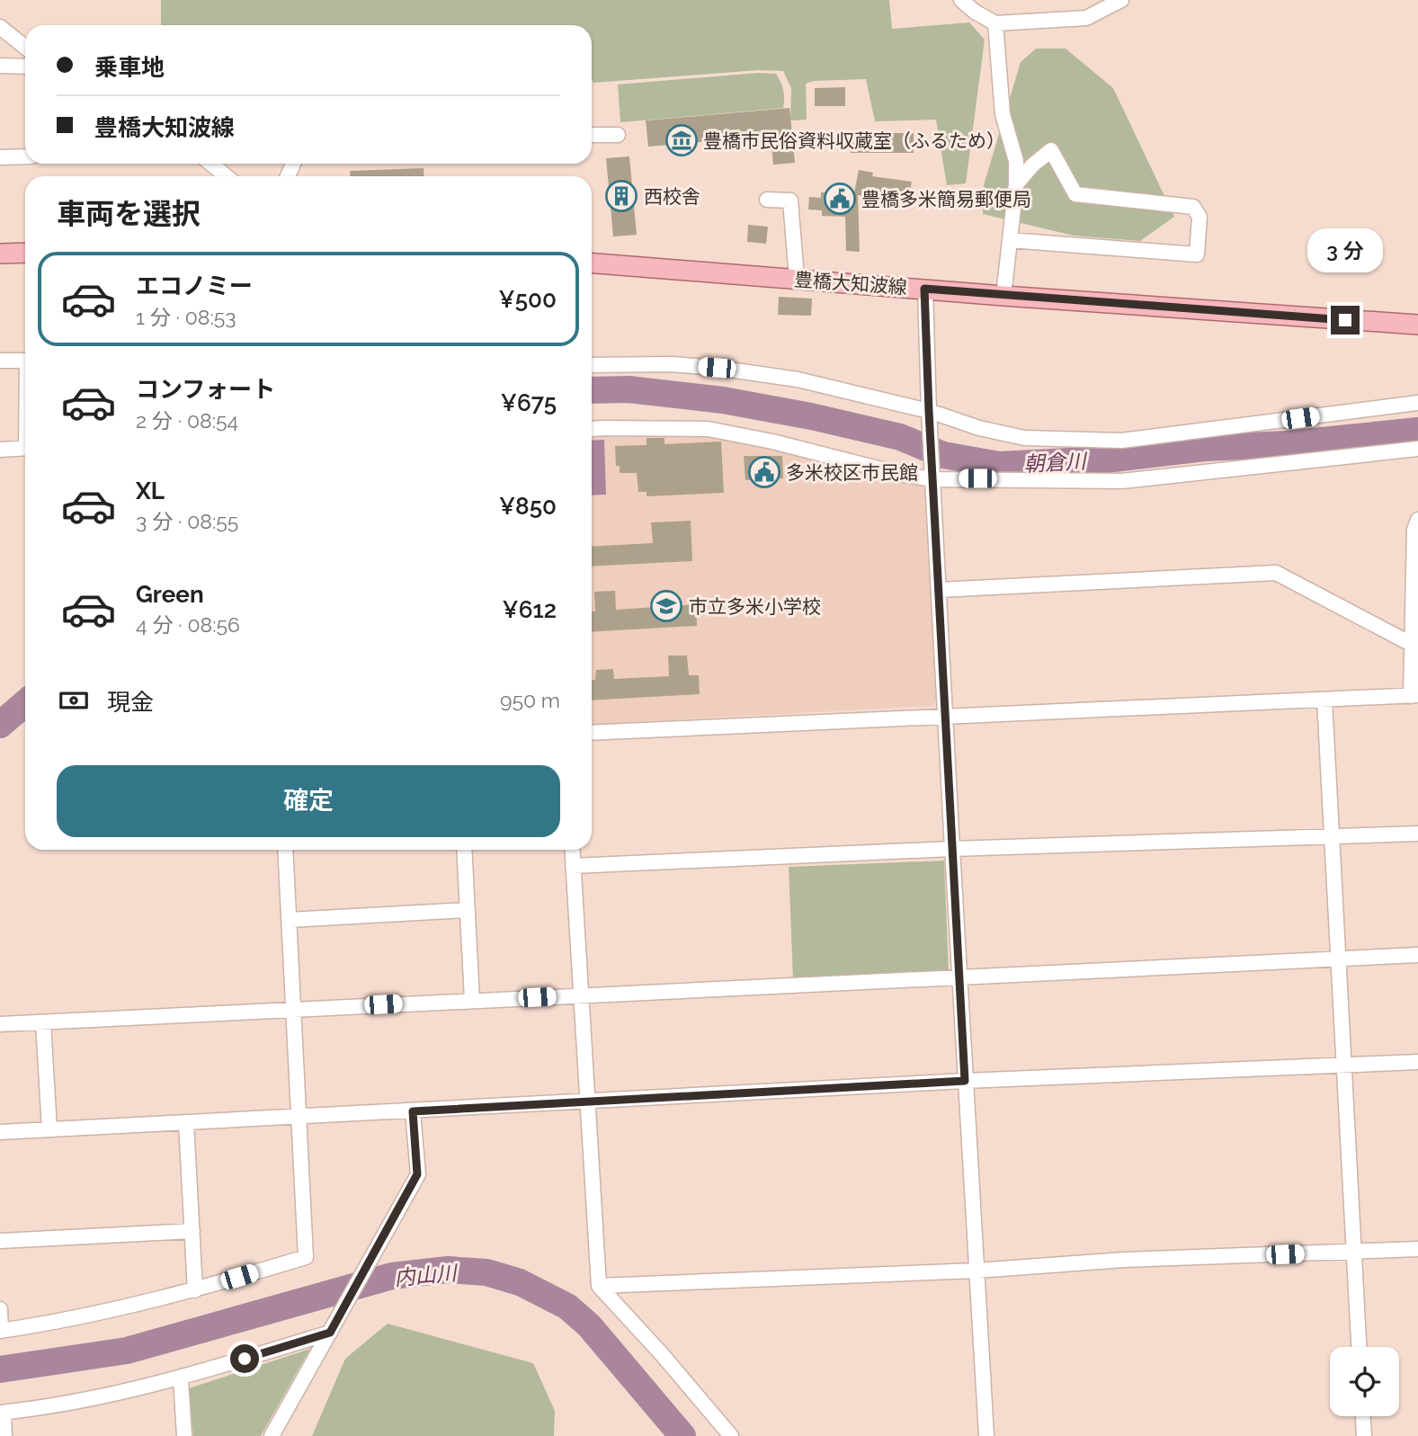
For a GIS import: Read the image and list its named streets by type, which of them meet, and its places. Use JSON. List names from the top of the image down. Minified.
{"streets":{"main road":["豊橋大知波線"]},"water":["朝倉川","内山川"],"places":{"museum":["豊橋市民俗資料収蔵室（ふるため）"],"building":["西校舎"],"public building":["豊橋多米簡易郵便局","多米校区市民館"],"school or university":["市立多米小学校"]},"page":{"banner":["乗車地","豊橋大知波線"],"heading":"車両を選択","bubble":"3 分","list":[{"name":"エコノミー","note":"1 分 · 08:53","value":"¥500"},{"name":"コンフォート","note":"2 分 · 08:54","value":"¥675"},{"name":"XL","note":"3 分 · 08:55","value":"¥850"},{"name":"Green","note":"4 分 · 08:56","value":"¥612"}],"pay":["現金","950 m"],"buttons":"確定"}}
